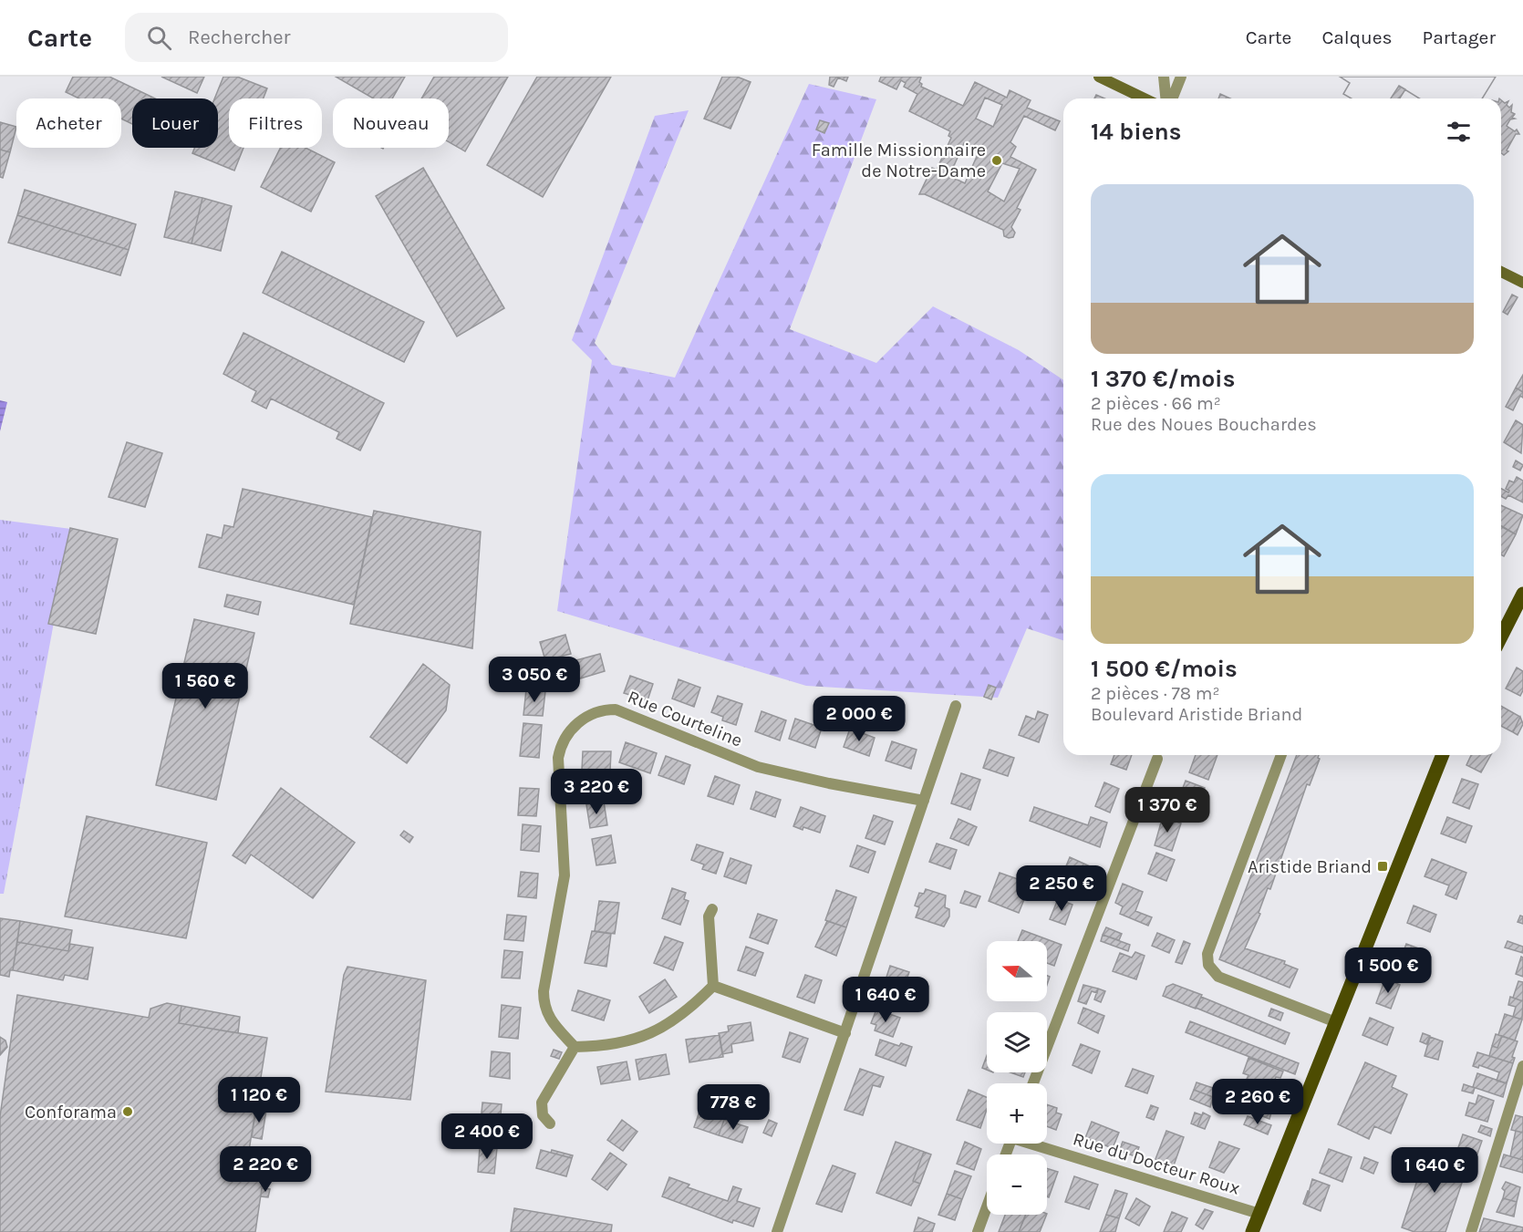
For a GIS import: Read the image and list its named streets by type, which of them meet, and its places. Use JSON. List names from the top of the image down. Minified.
{"streets":{"street":["Rue Courteline","Rue du Docteur Roux"]},"places":{"other":["Famille Missionnaire de Notre-Dame","Conforama"],"transit":["Aristide Briand"]},"north":"left","page":{"header":"Carte","search":"Rechercher","nav":["Carte","Calques","Partager"],"chip":["Acheter","Louer","Filtres","Nouveau"],"heading":"14 biens","list":[{"name":"1 370 €/mois","note":"2 pièces · 66 m² · Rue des Noues Bouchardes"},{"name":"1 500 €/mois","note":"2 pièces · 78 m² · Boulevard Aristide Briand"}],"price":["3 050 €","1 560 €","2 000 €","3 220 €","1 370 €","2 250 €","1 500 €","1 640 €","1 120 €","2 260 €","778 €","2 400 €","2 220 €","1 640 €"],"map_buttons":["+","−"]}}
